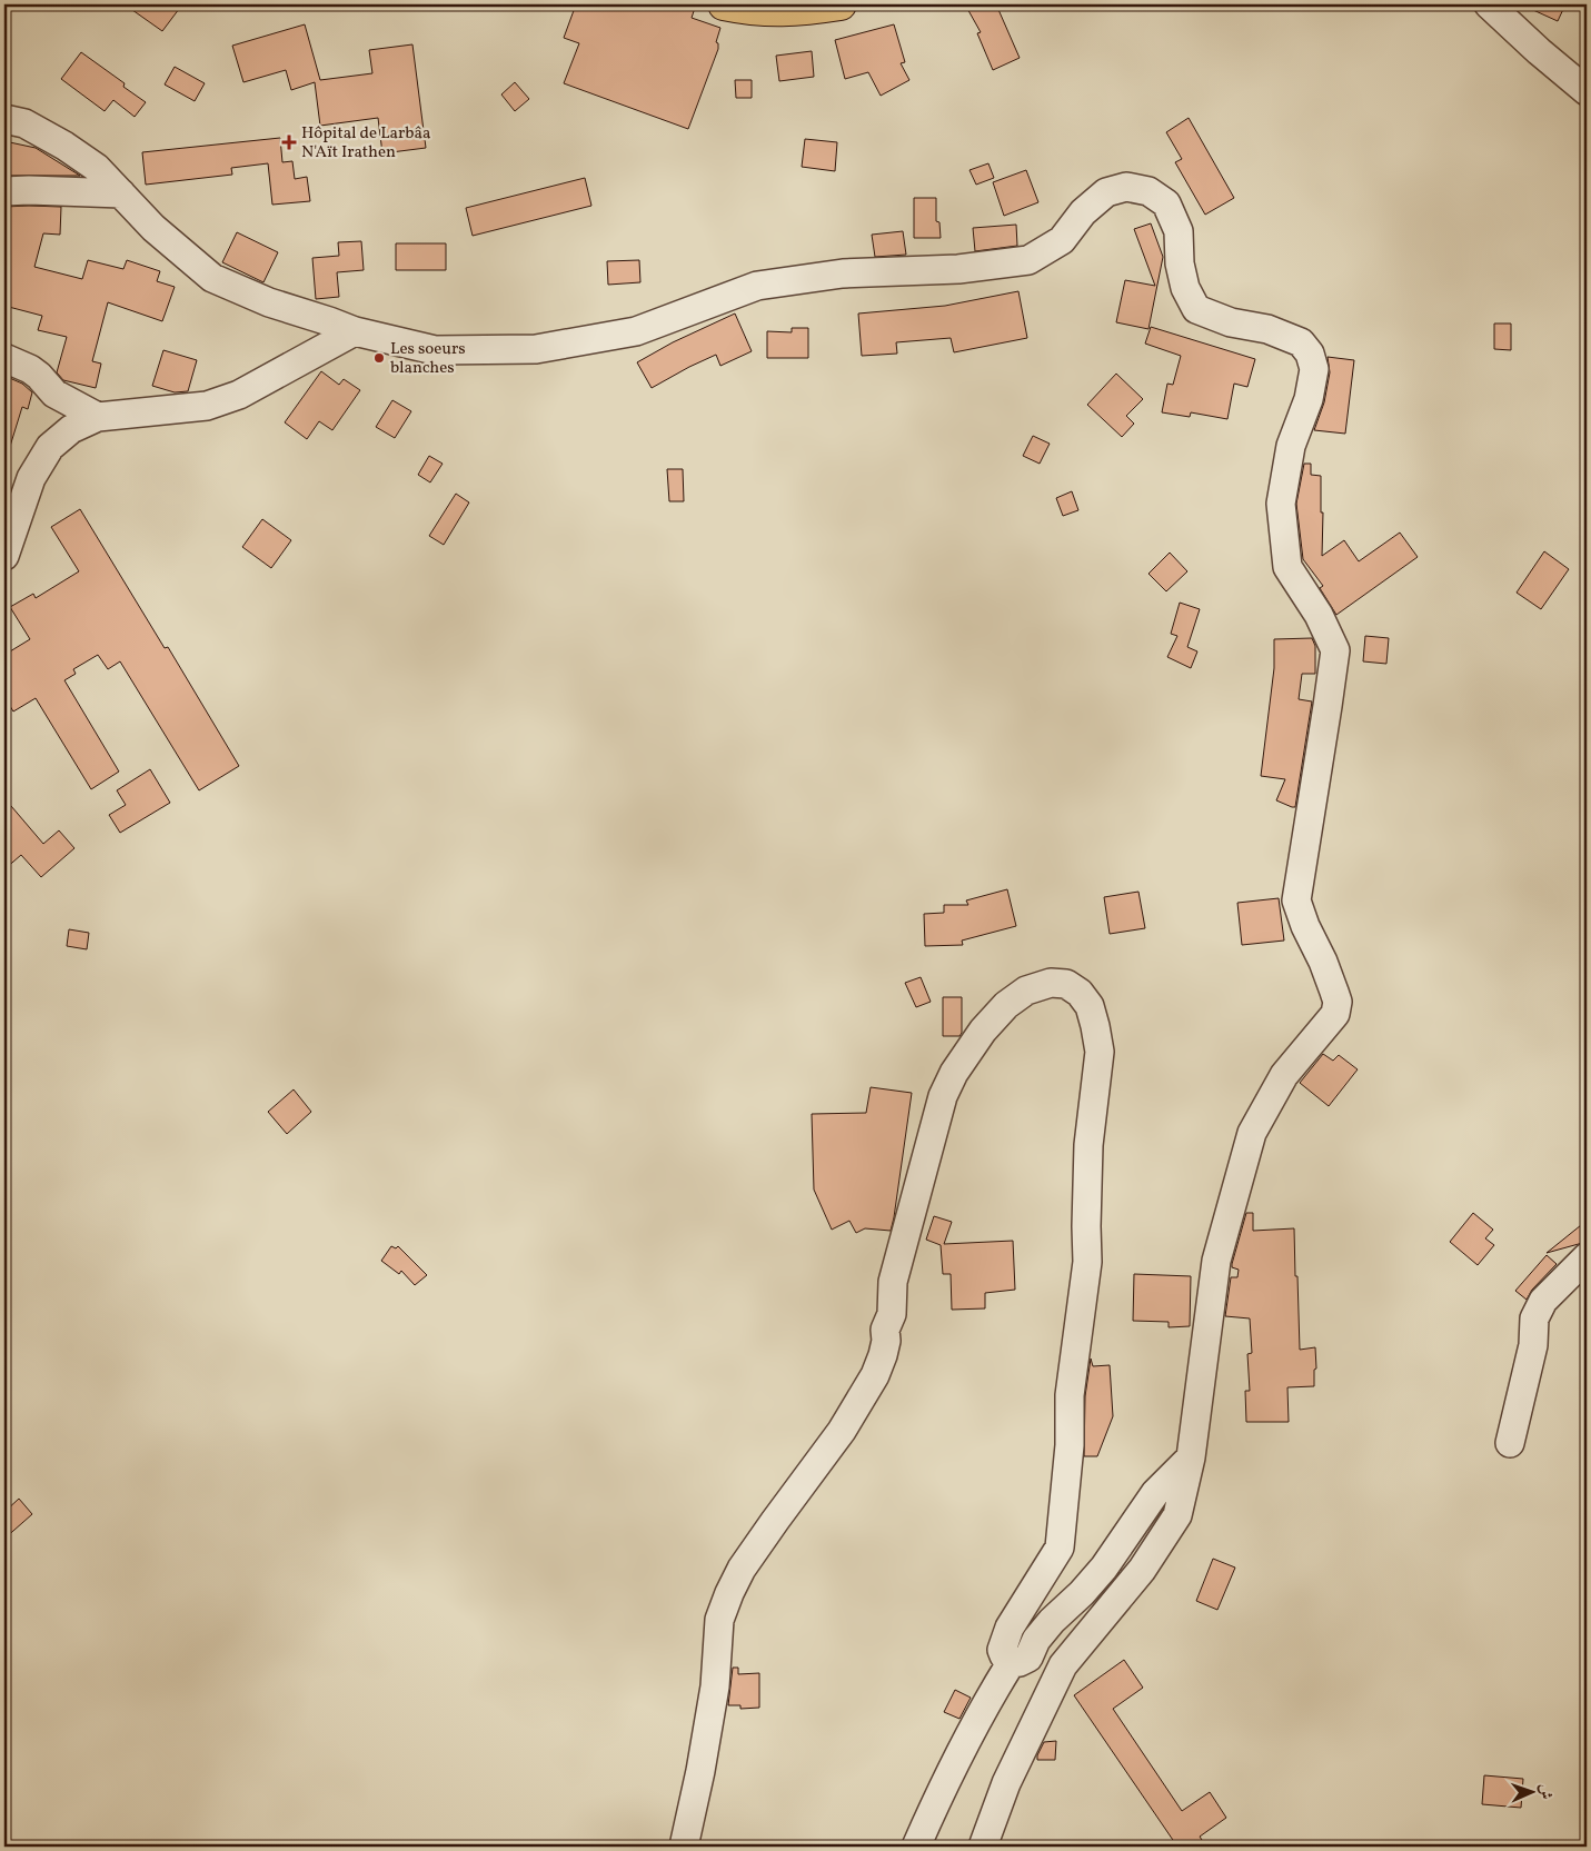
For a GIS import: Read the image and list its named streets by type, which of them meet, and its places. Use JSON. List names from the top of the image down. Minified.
{"places":{"health":["Hôpital de Larbâa N'Aït Irathen"],"other":["Les soeurs blanches"]},"north":"right"}
